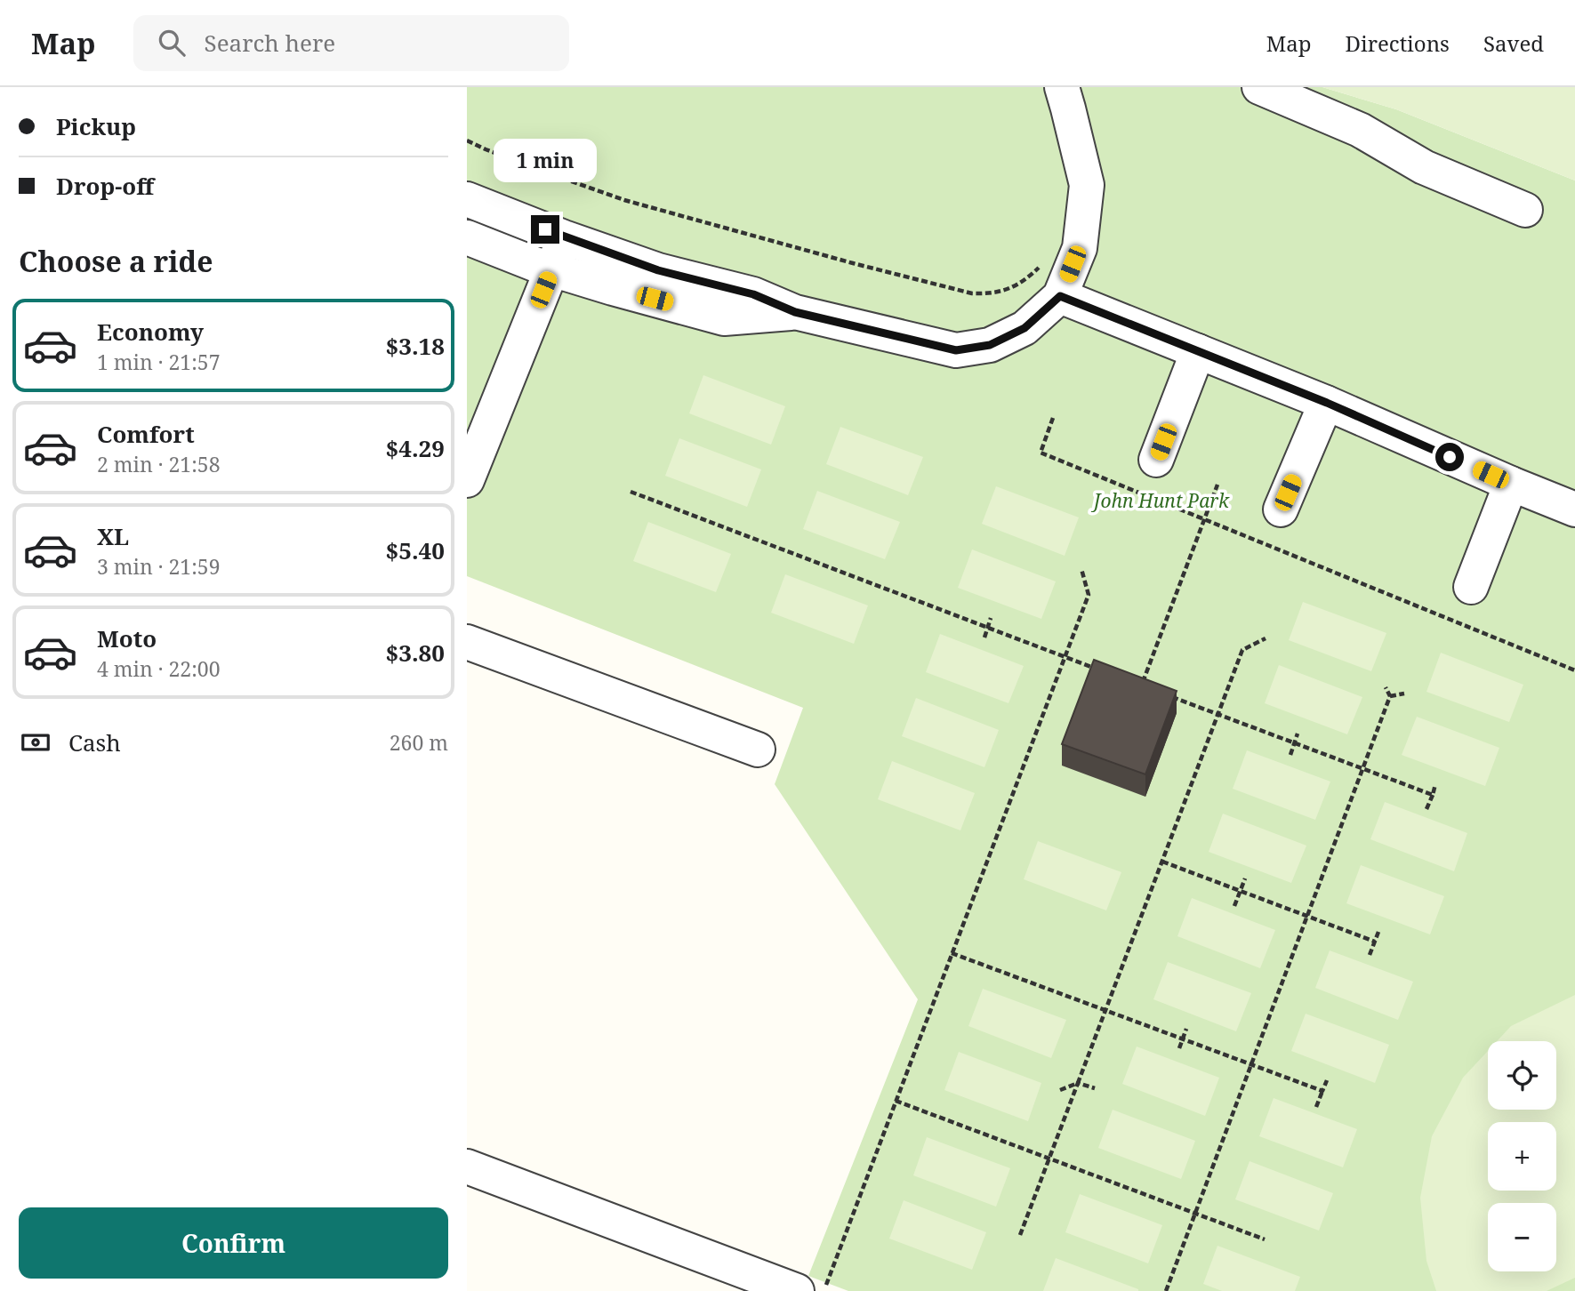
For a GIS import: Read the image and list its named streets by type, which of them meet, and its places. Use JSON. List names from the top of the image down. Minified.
{"parks":["John Hunt Park"],"page":{"header":"Map","search":"Search here","nav":["Map","Directions","Saved"],"banner":["Pickup","Drop-off"],"bubble":"1 min","heading":"Choose a ride","list":[{"name":"Economy","note":"1 min · 21:57","value":"$3.18"},{"name":"Comfort","note":"2 min · 21:58","value":"$4.29"},{"name":"XL","note":"3 min · 21:59","value":"$5.40"},{"name":"Moto","note":"4 min · 22:00","value":"$3.80"}],"pay":["Cash","260 m"],"map_buttons":["+","−"],"buttons":"Confirm"}}
